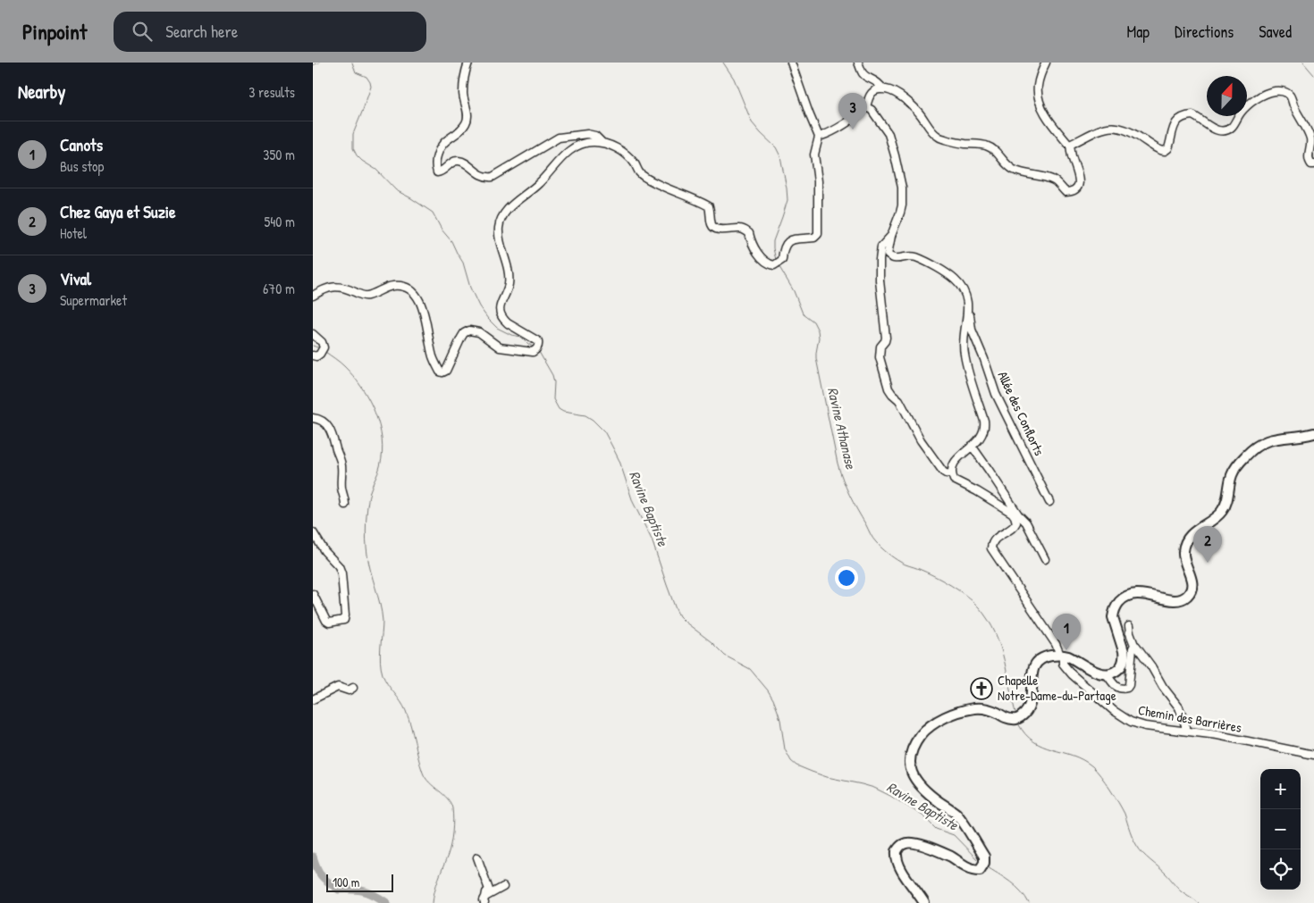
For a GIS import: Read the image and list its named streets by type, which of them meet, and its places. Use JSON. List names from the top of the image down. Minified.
{"streets":{"street":["Allée des Conflorts","Chemin des Barrières"]},"water":["Ravine Athanase","Ravine Baptiste"],"places":{"church":["Chapelle Notre-Dame-du-Partage"]},"scale_bar":"100 m","north":"top","page":{"header":"Pinpoint","search":"Search here","nav":["Map","Directions","Saved"],"heading":["Nearby","3 results"],"pins":["3","2","1"],"list":[{"mark":"1","name":"Canots","note":"Bus stop","value":"350 m"},{"mark":"2","name":"Chez Gaya et Suzie","note":"Hotel","value":"540 m"},{"mark":"3","name":"Vival","note":"Supermarket","value":"670 m"}],"map_buttons":["+","−"],"scale":"100 m"}}
